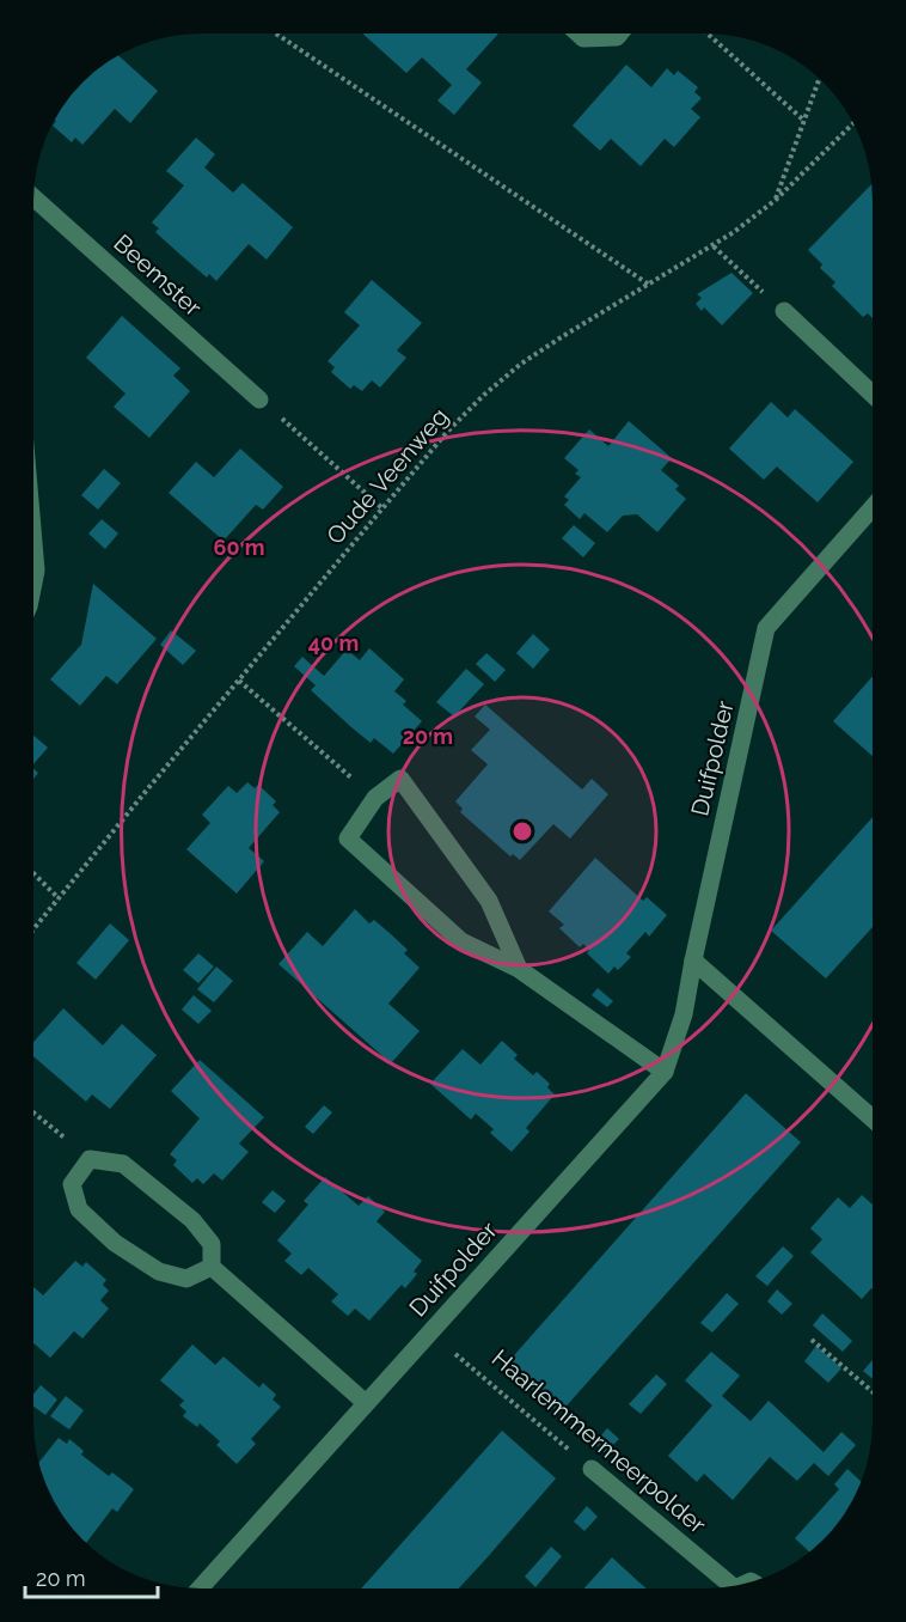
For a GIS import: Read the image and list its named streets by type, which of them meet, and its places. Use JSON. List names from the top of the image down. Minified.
{"streets":{"street":["Beemster","Duifpolder","Haarlemmermeerpolder"],"path":["Oude Veenweg"]},"crossings":[["Duifpolder","Haarlemmermeerpolder"]],"scale_bar":"20 m","rings":["60 m","40 m","20 m"]}
